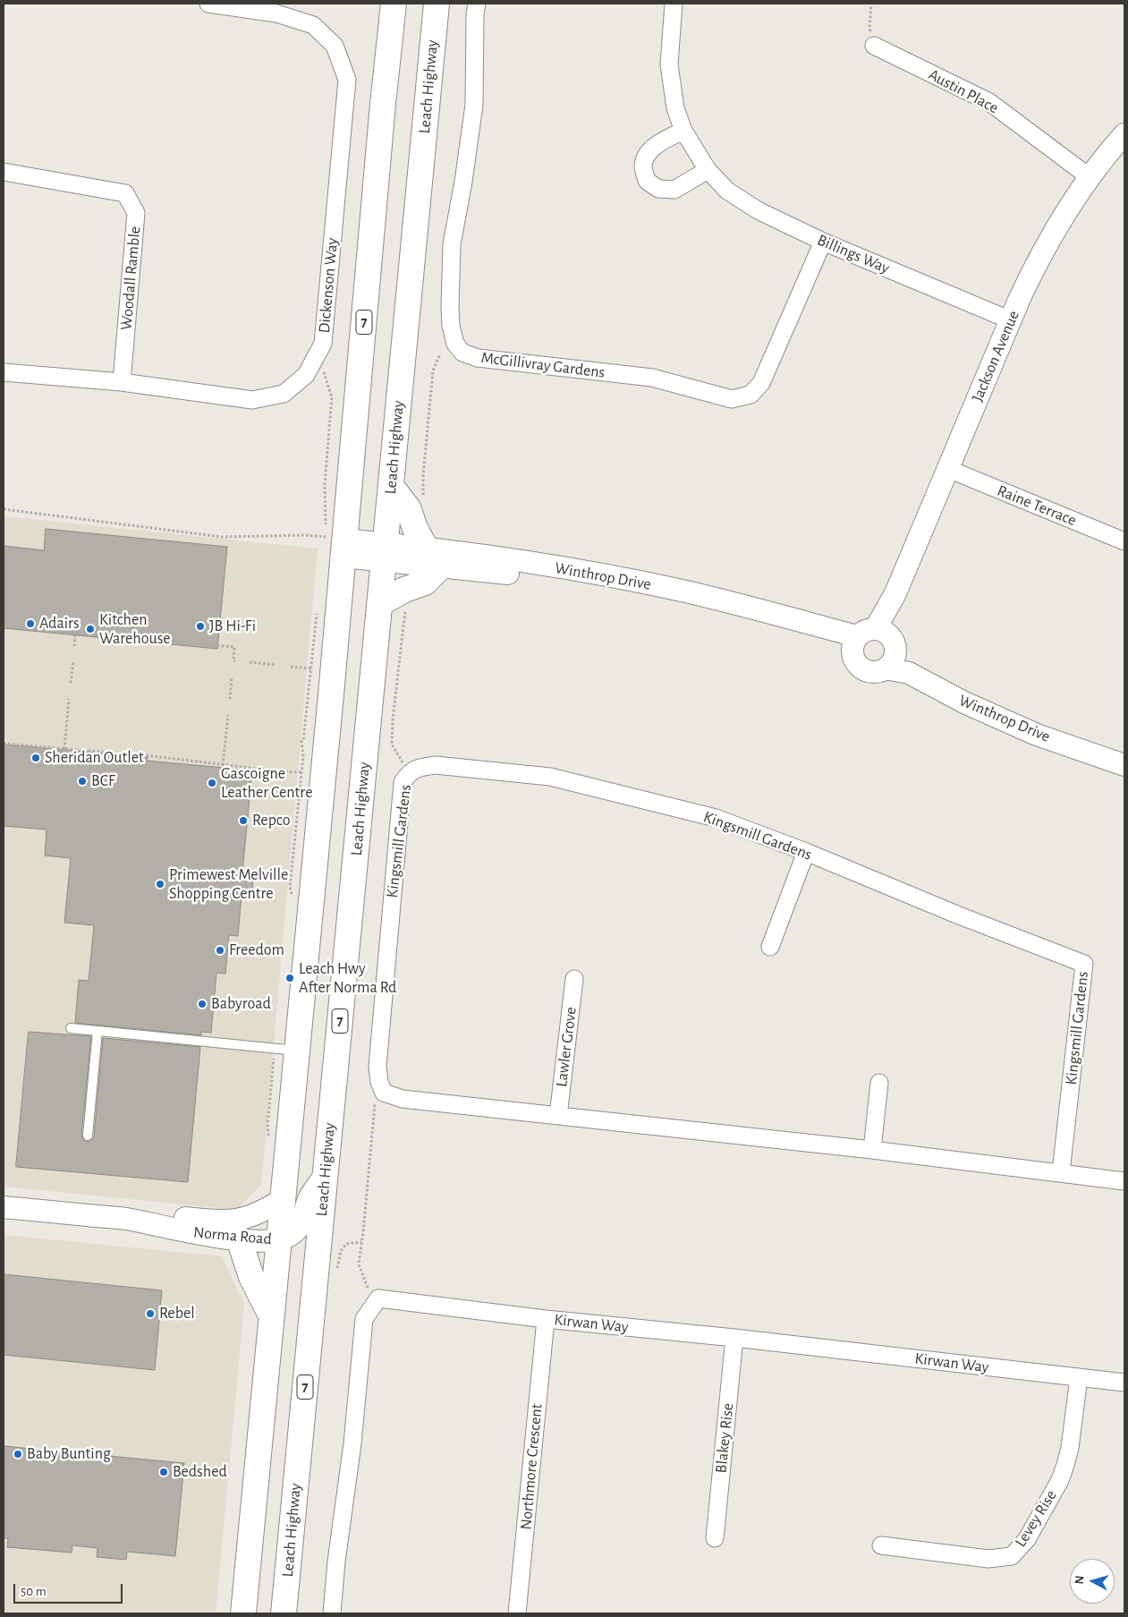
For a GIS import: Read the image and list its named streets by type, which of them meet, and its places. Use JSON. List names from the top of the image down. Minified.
{"streets":{"highway":["Leach Highway","7"],"street":["Austin Place","Billings Way","Woodall Ramble","Dickenson Way","Jackson Avenue","McGillivray Gardens","Raine Terrace","Winthrop Drive","Kingsmill Gardens","Lawler Grove","Norma Road","Kirwan Way","Blakey Rise","Northmore Crescent","Levey Rise"]},"crossings":[["Leach Highway","Winthrop Drive"],["Leach Highway","Norma Road"],["Austin Place","Jackson Avenue"],["Billings Way","Jackson Avenue"],["Billings Way","McGillivray Gardens"],["Woodall Ramble","Dickenson Way"],["7","Winthrop Drive"],["7","Norma Road"],["Jackson Avenue","Raine Terrace"],["Jackson Avenue","Winthrop Drive"],["Kirwan Way","Blakey Rise"],["Kirwan Way","Northmore Crescent"],["Kirwan Way","Levey Rise"]],"places":["Adairs","JB Hi-Fi","Kitchen Warehouse","Sheridan Outlet","BCF","Gascoigne Leather Centre","Repco","Primewest Melville Shopping Centre","Freedom","Leach Hwy After Norma Rd","Babyroad","Rebel","Baby Bunting","Bedshed"],"scale_bar":"50 m","north":"left"}
